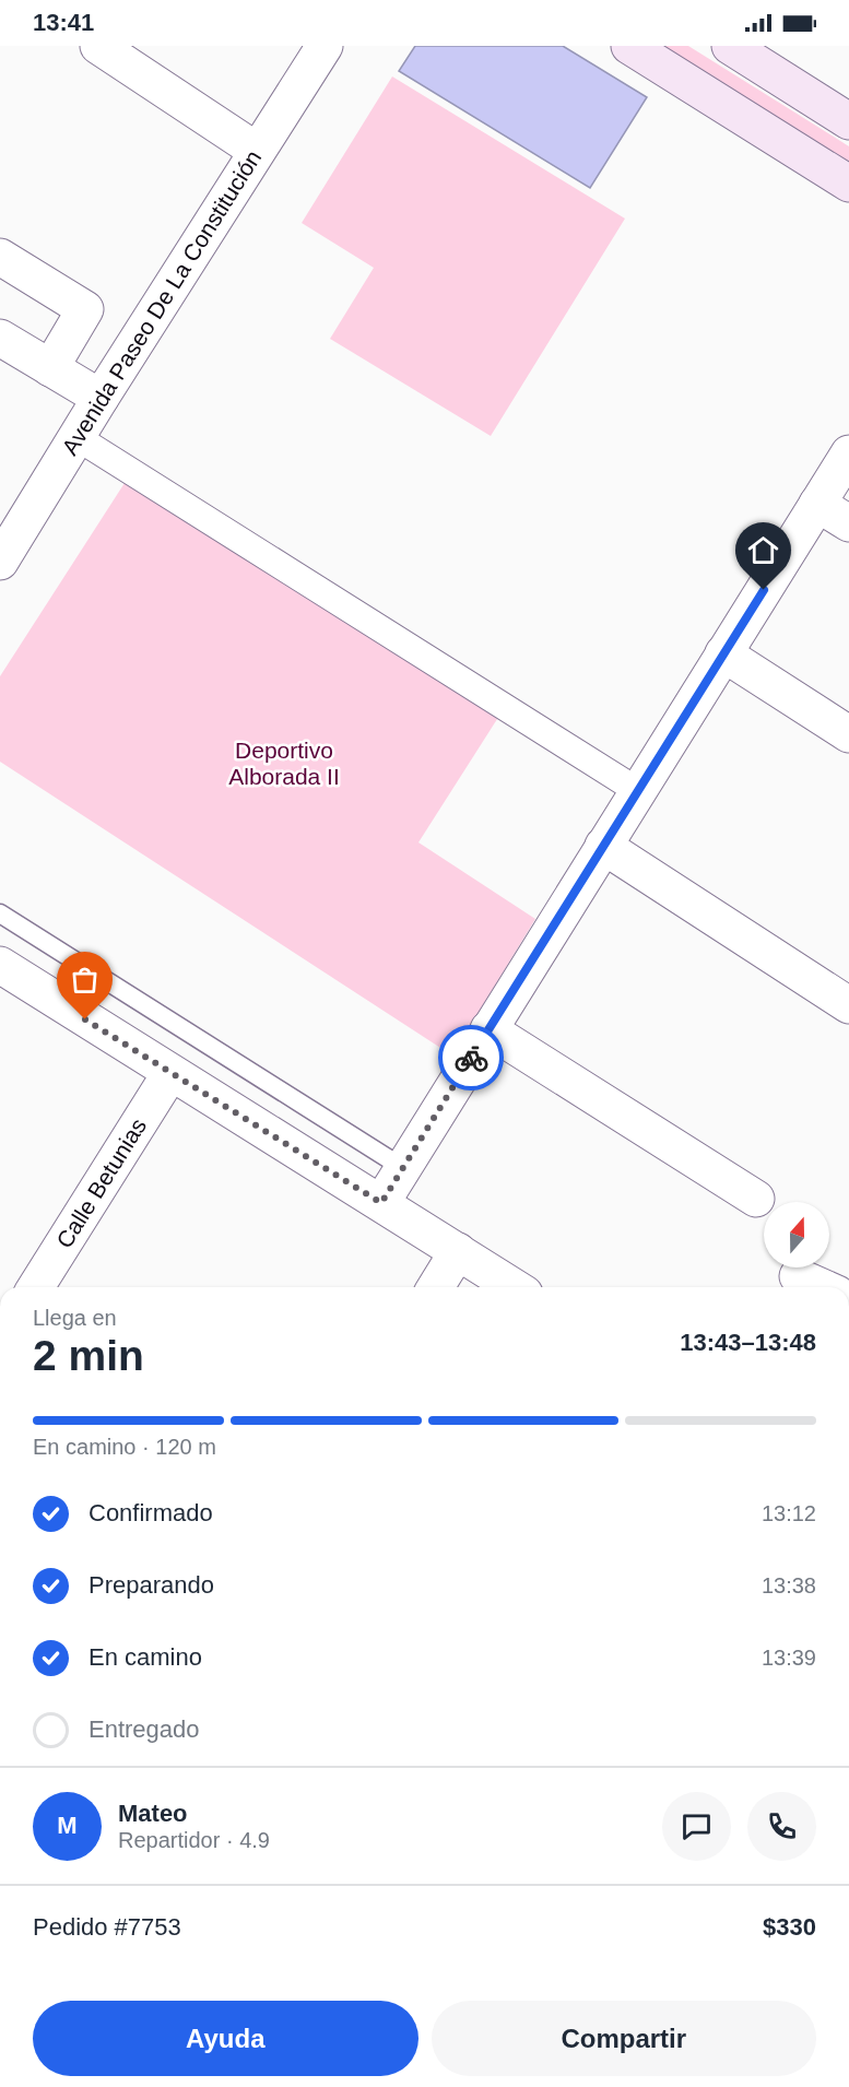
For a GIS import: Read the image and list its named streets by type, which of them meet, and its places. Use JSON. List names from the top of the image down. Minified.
{"streets":{"street":["Avenida Paseo De La Constitución","Calle Betunias"]},"parks":["Deportivo Alborada II"],"north":"top","page":{"status":"13:41","heading":["2 min","Llega en","13:43–13:48"],"panel":["Mateo","Repartidor · 4.9","Pedido #7753","$330"],"bar":"En camino · 120 m","list":[["Confirmado","13:12"],["Preparando","13:38"],["En camino","13:39"],"Entregado"],"round":"M","buttons":["Ayuda","Compartir"]}}
